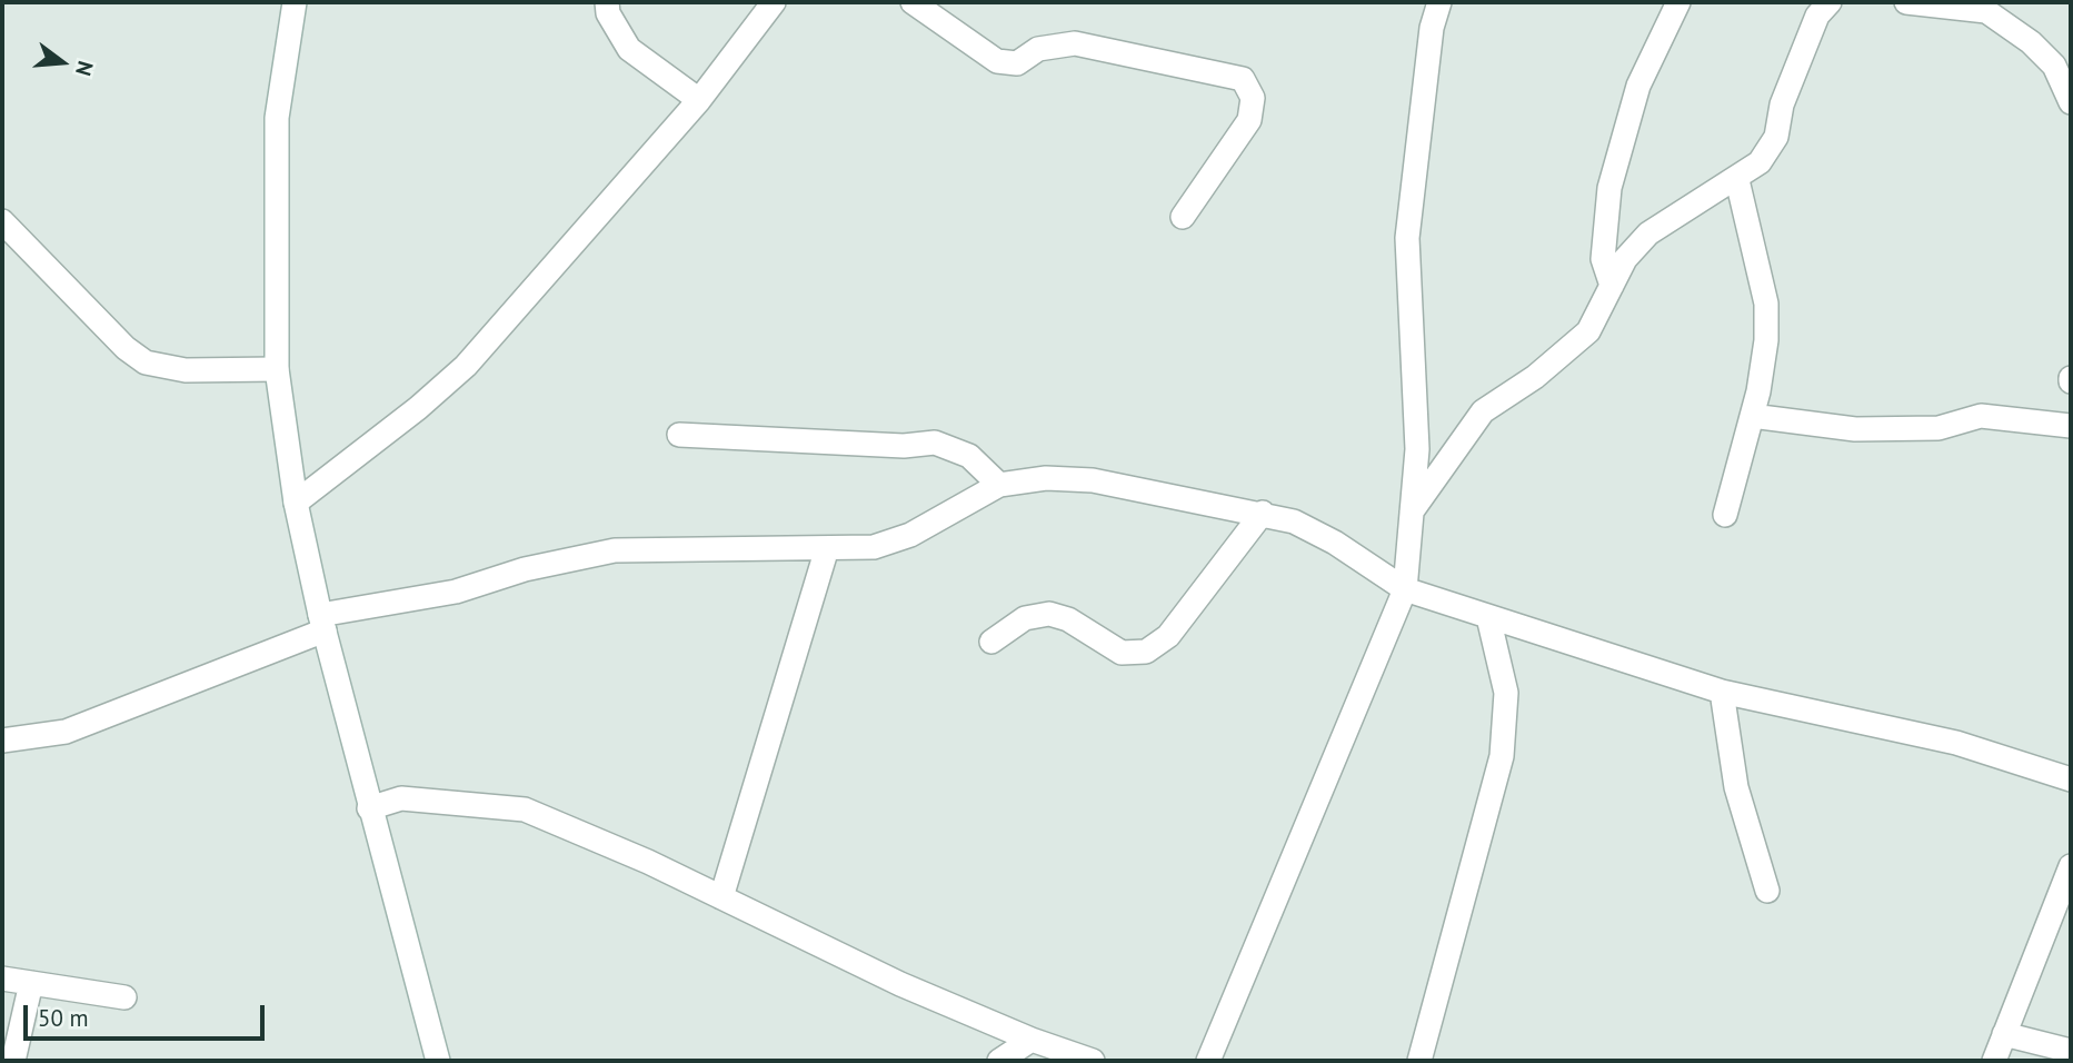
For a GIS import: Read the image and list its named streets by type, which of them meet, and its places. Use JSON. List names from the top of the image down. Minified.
{"scale_bar":"50 m","north":"right"}
